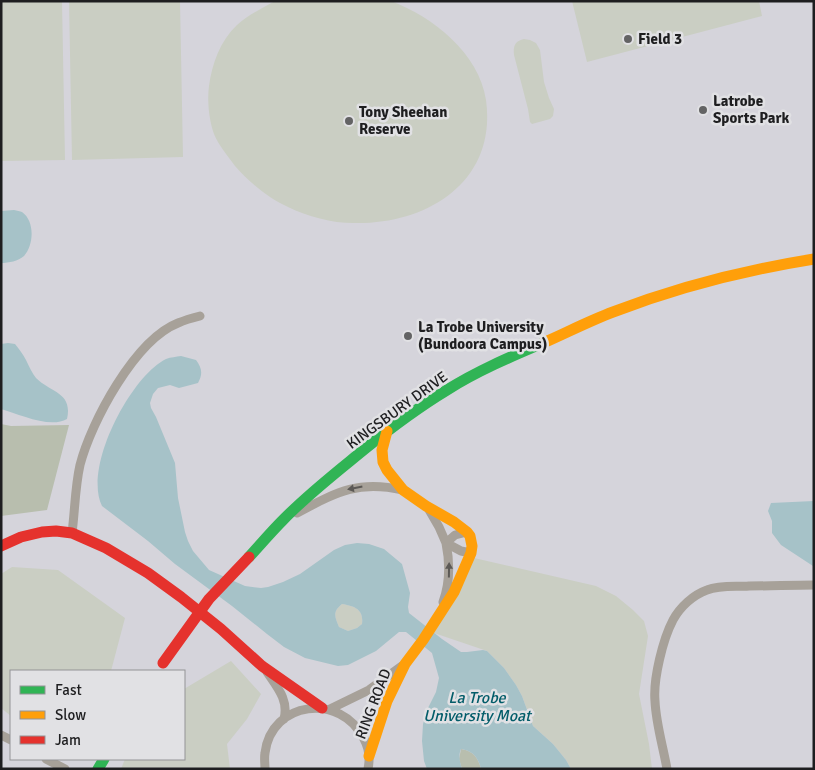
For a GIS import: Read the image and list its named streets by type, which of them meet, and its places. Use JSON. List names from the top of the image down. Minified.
{"streets":{"main road":["KINGSBURY DRIVE","RING ROAD"]},"crossings":[["KINGSBURY DRIVE","RING ROAD"]],"water":["La Trobe University Moat"],"places":["Field 3","Latrobe Sports Park","Tony Sheehan Reserve","La Trobe University (Bundoora Campus)"],"legend":["Fast","Slow","Jam"]}
